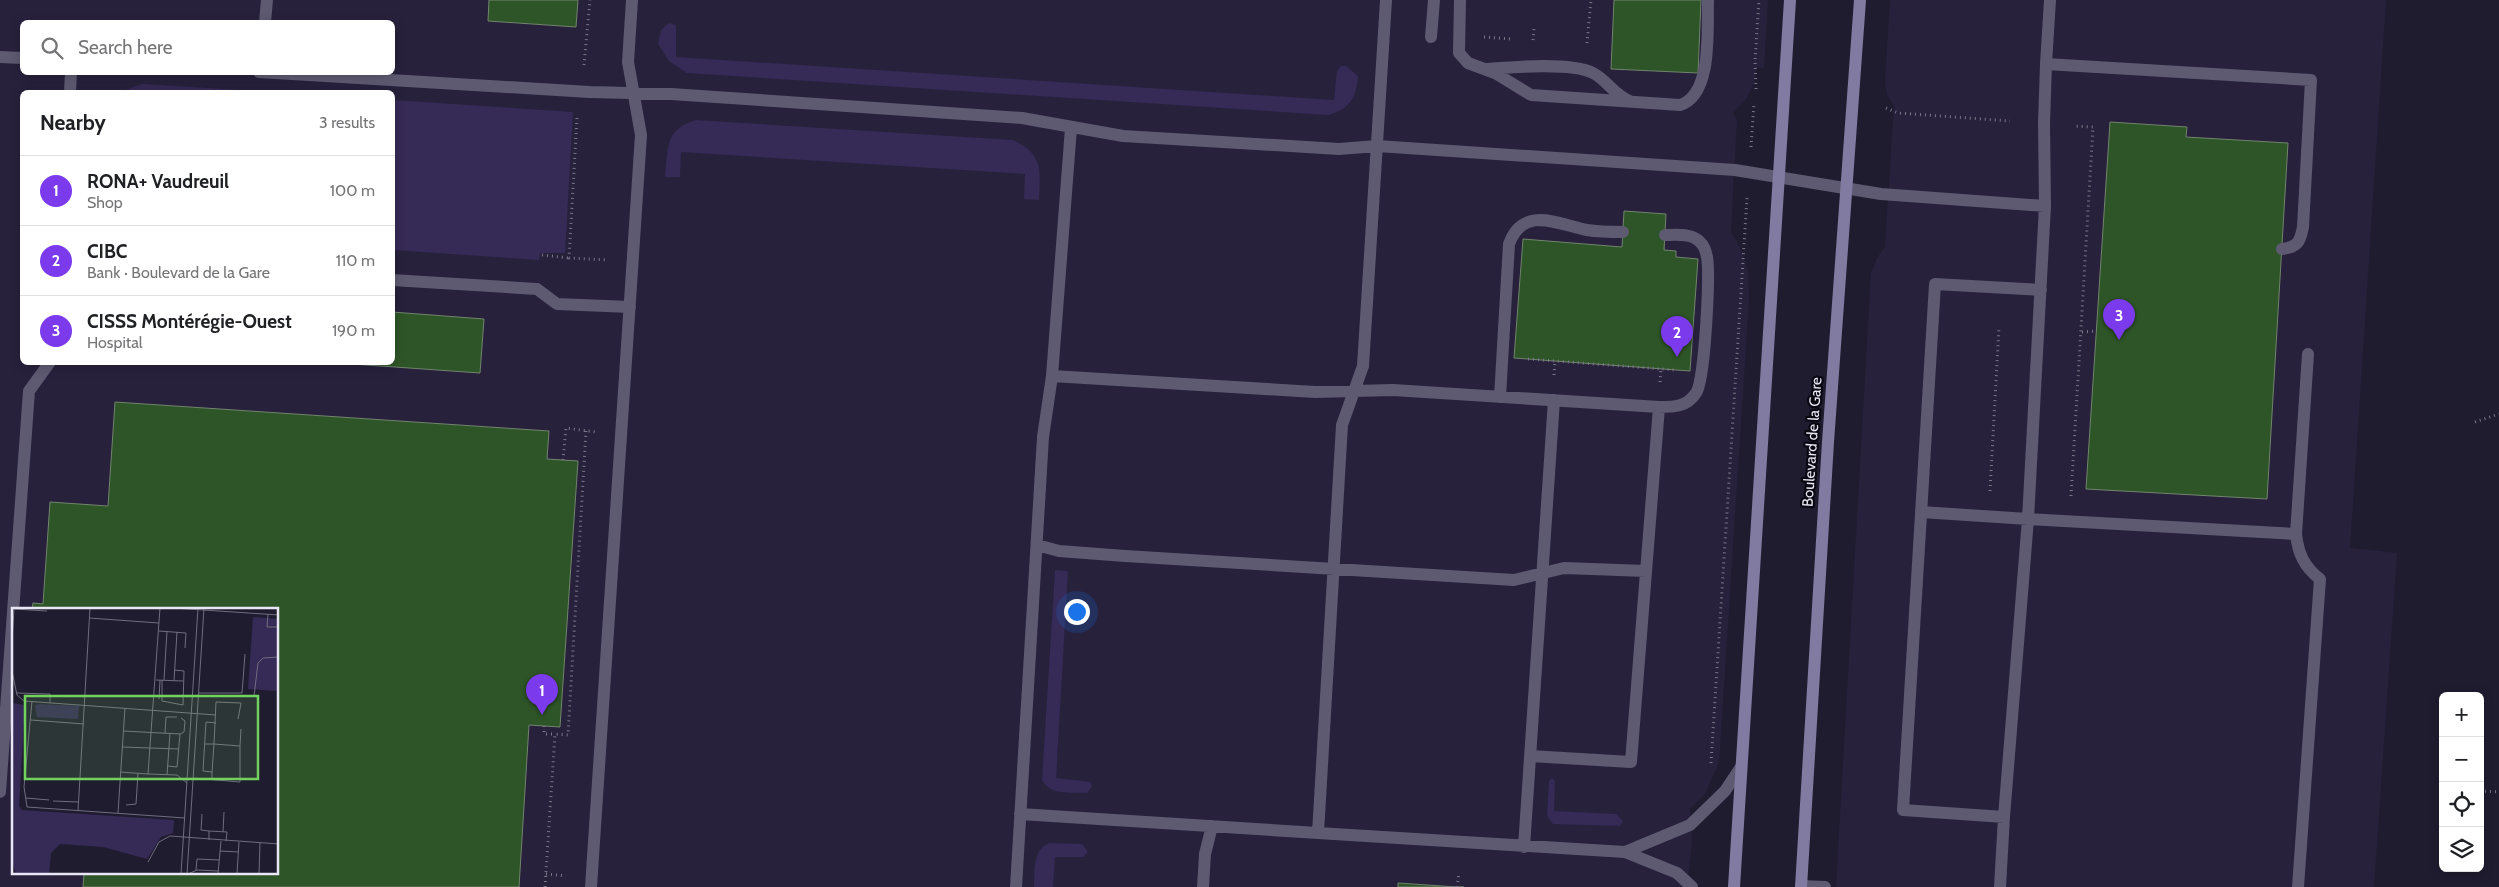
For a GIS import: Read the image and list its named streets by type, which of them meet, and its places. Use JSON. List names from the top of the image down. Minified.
{"streets":{"main road":["Boulevard de la Gare"]},"page":{"search":"Search here","heading":["Nearby","3 results"],"list":[{"mark":"1","name":"RONA+ Vaudreuil","note":"Shop","value":"100 m"},{"mark":"2","name":"CIBC","note":"Bank · Boulevard de la Gare","value":"110 m"},{"mark":"3","name":"CISSS Montérégie-Ouest","note":"Hospital","value":"190 m"}],"pins":["3","2","1"],"map_buttons":["+","−"]}}
